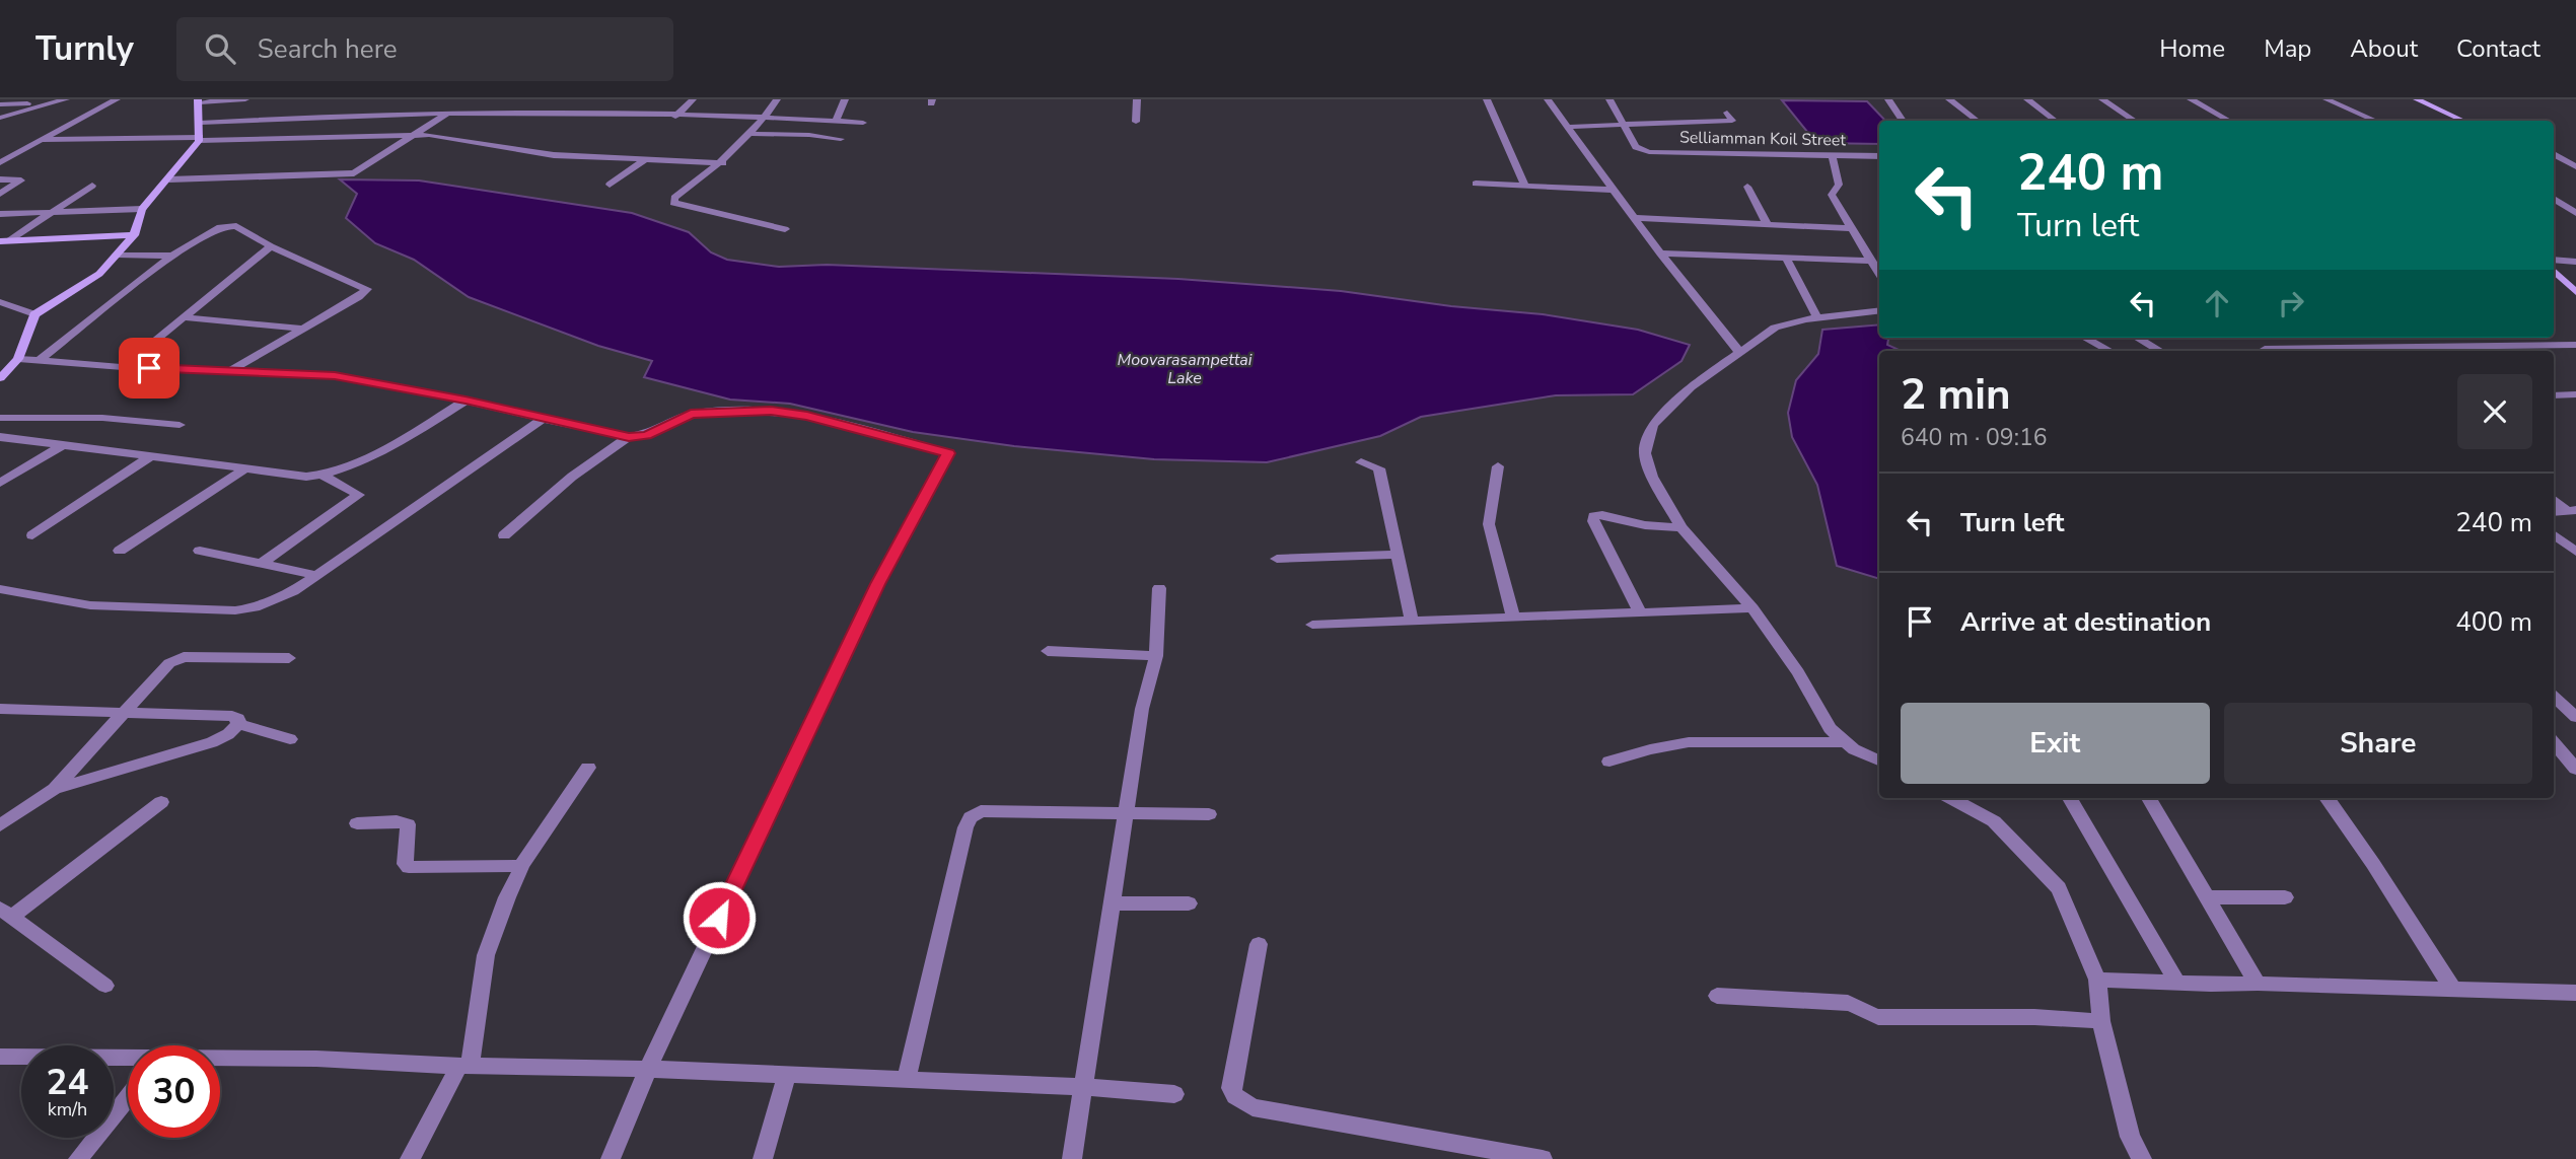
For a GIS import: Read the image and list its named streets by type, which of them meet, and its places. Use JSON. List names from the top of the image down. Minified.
{"streets":{"street":["Selliamman Koil Street"]},"water":["Moovarasampettai Lake"],"page":{"header":"Turnly","search":"Search here","nav":["Home","Map","About","Contact"],"turn":["240 m","Turn left"],"heading":["2 min","640 m · 09:16"],"list":[{"name":"Turn left","value":"240 m"},{"name":"Arrive at destination","value":"400 m"}],"buttons":["Exit","Share"],"speed":"24 km/h","limit":"30"}}
